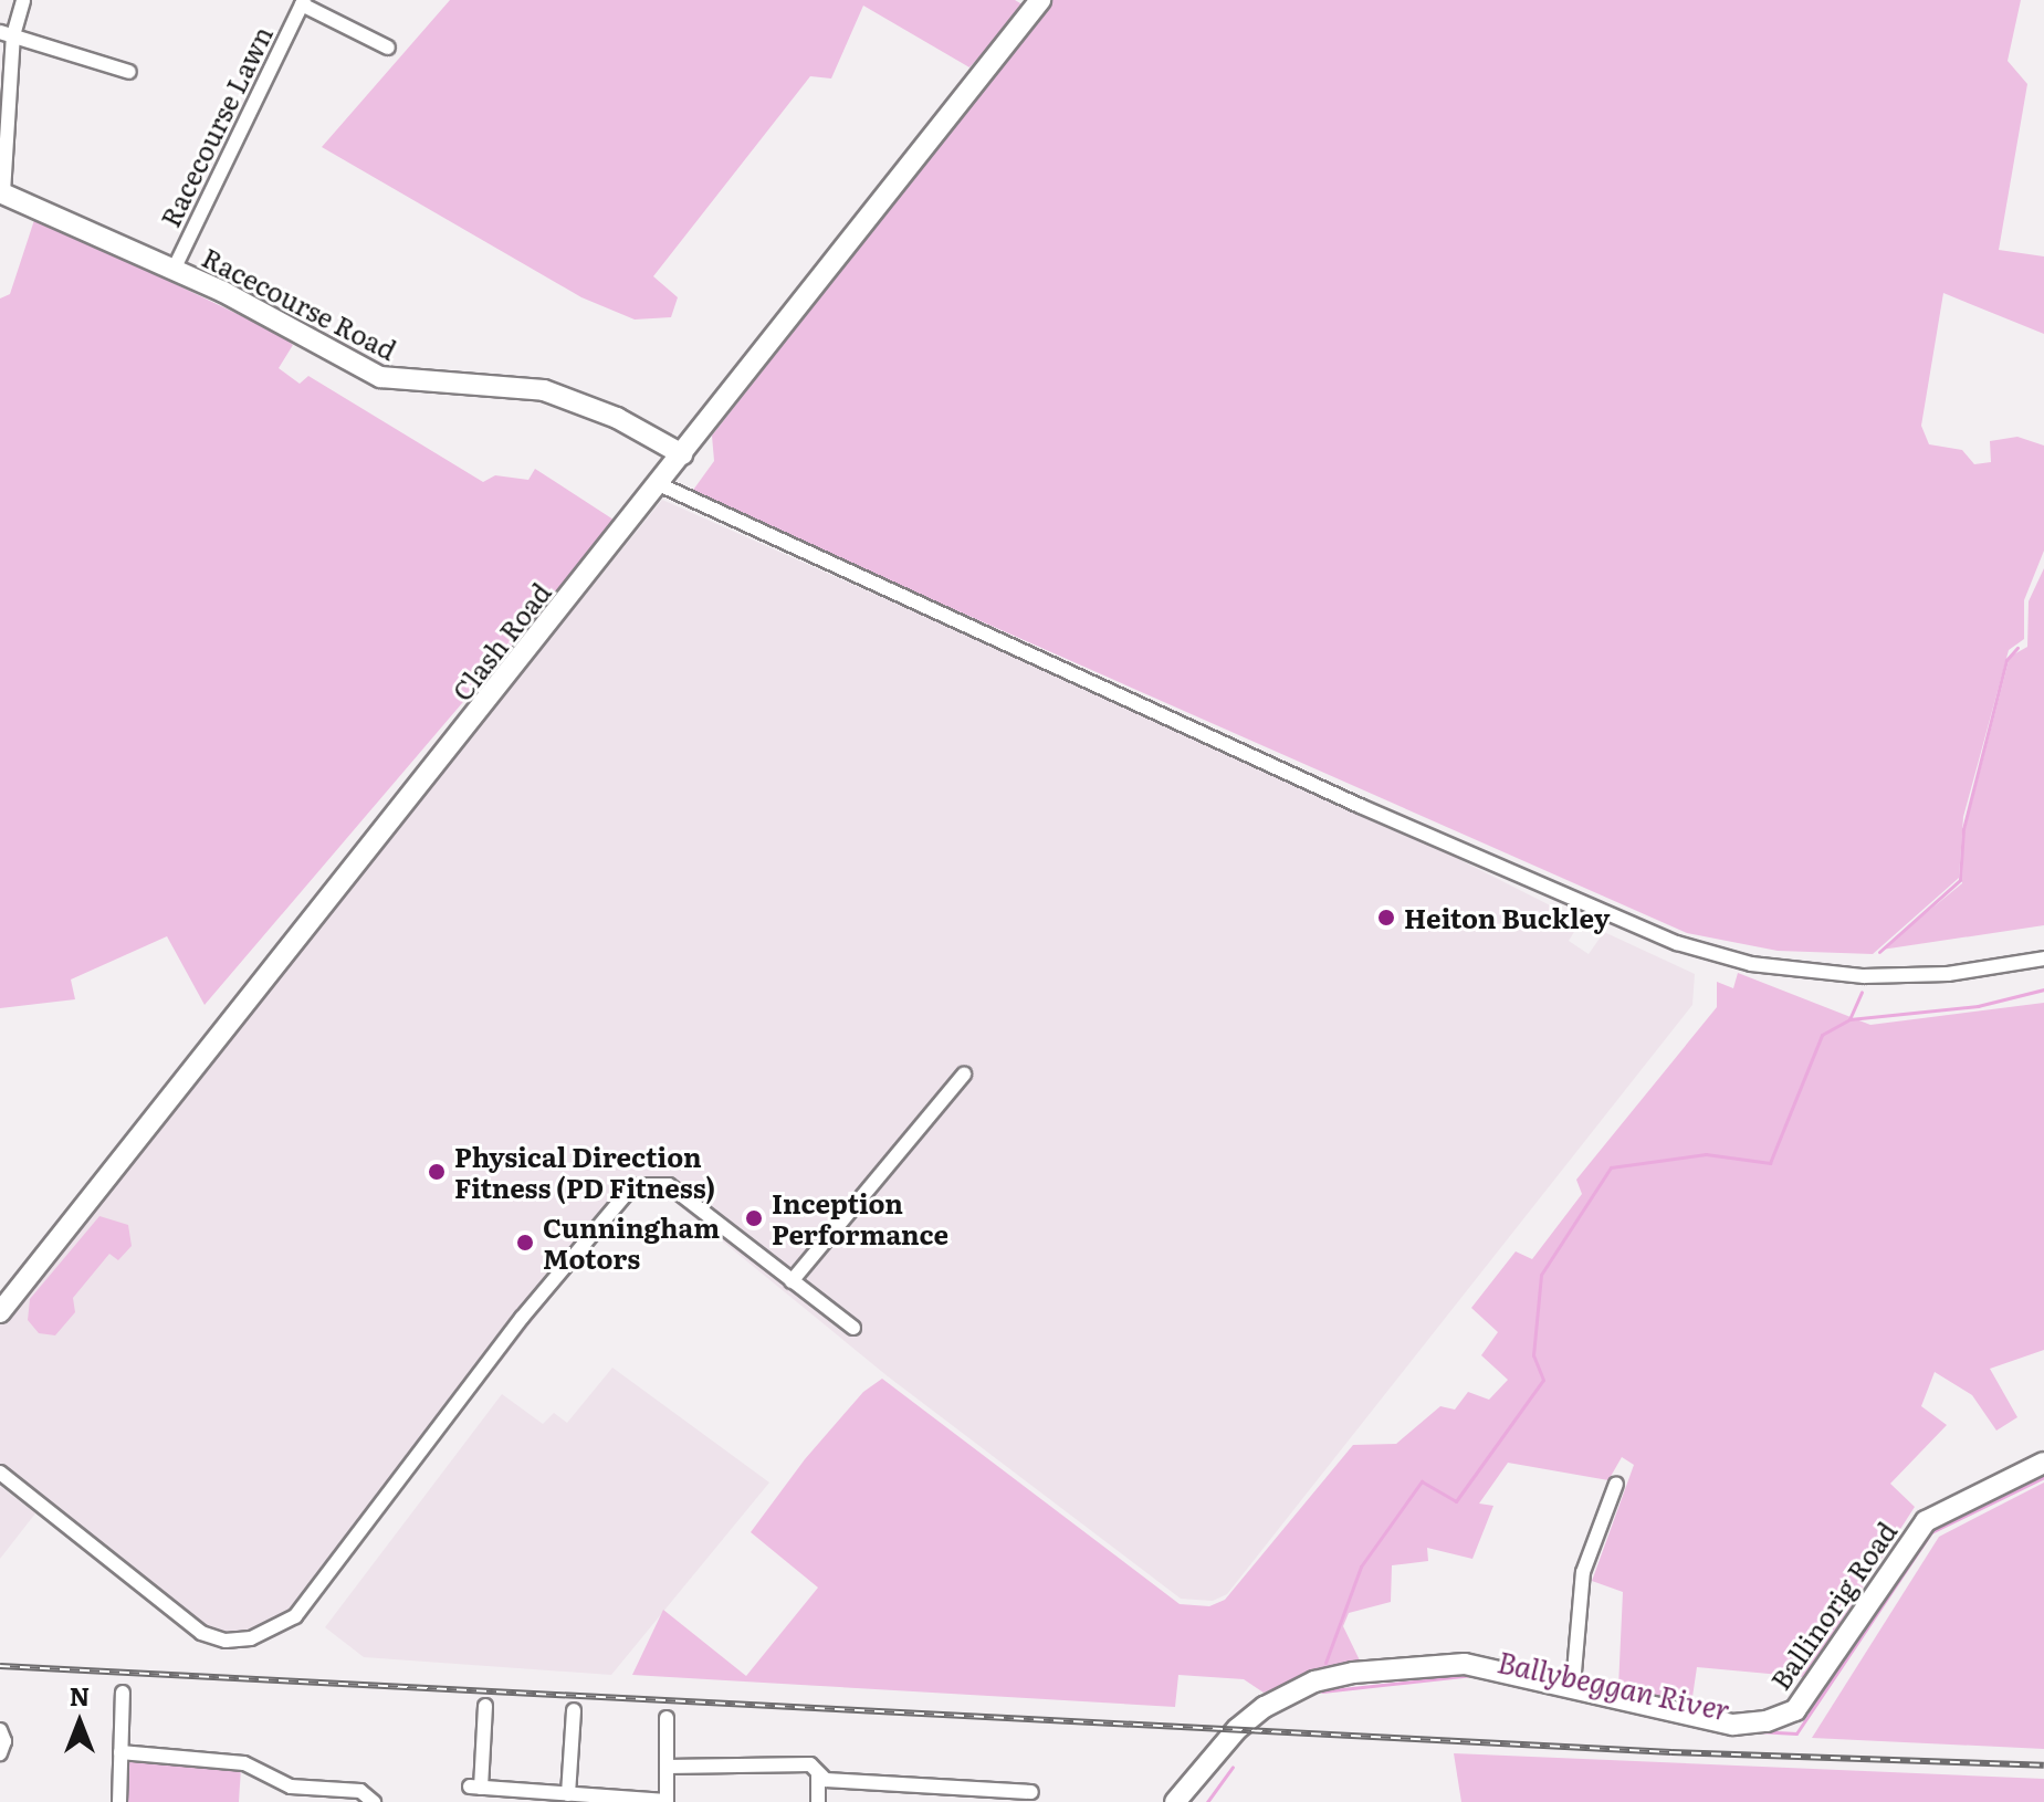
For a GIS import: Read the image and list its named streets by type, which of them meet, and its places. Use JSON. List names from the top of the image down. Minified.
{"streets":{"street":["Racecourse Lawn","Racecourse Road","Clash Road","Ballinorig Road"]},"crossings":[["Racecourse Lawn","Racecourse Road"],["Racecourse Road","Clash Road"]],"water":["Ballybeggan River"],"places":["Heiton Buckley","Physical Direction Fitness (PD Fitness)","Inception Performance","Cunningham Motors"],"north":"top"}
